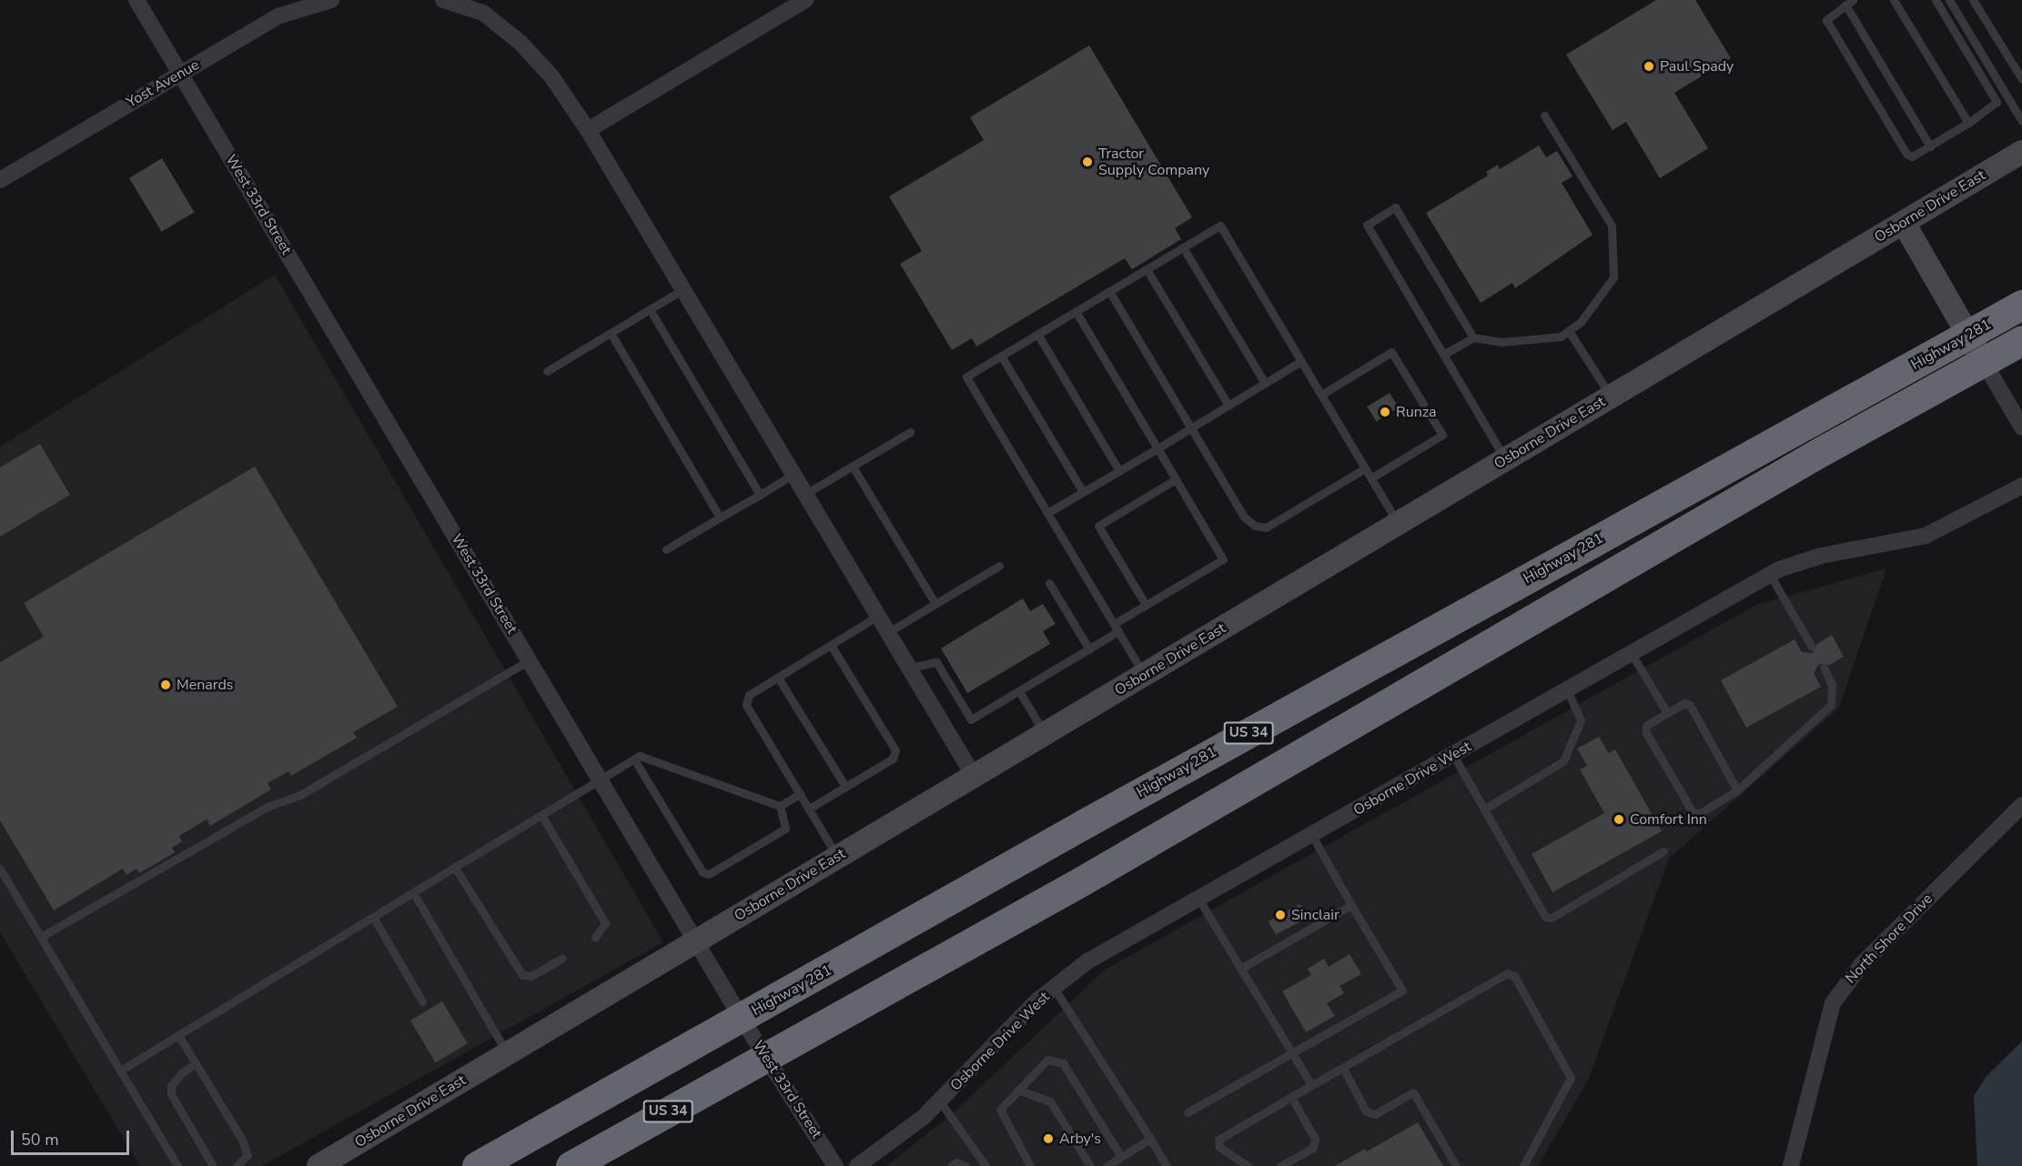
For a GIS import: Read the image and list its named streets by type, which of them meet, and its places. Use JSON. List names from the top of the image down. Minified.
{"streets":{"highway":["Highway 281","US 34"],"street":["Yost Avenue","West 33rd Street","Osborne Drive East","Osborne Drive West","North Shore Drive"]},"crossings":[["Yost Avenue","West 33rd Street"],["West 33rd Street","Osborne Drive East"],["West 33rd Street","Highway 281"]],"places":["Paul Spady","Tractor Supply Company","Runza","Menards","Comfort Inn","Sinclair","Arby's"],"scale_bar":"50 m"}
